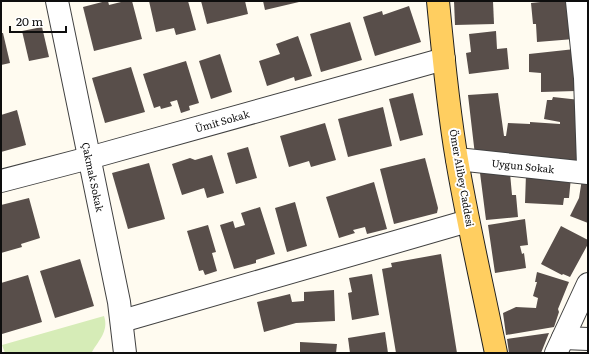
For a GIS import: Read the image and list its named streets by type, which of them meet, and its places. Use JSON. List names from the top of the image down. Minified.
{"streets":{"main road":["Ömer Alibey Caddesi"],"street":["Ümit Sokak","Uygun Sokak","Çakmak Sokak"]},"crossings":[["Ümit Sokak","Çakmak Sokak"],["Ümit Sokak","Ömer Alibey Caddesi"],["Uygun Sokak","Ömer Alibey Caddesi"]],"scale_bar":"20 m"}
